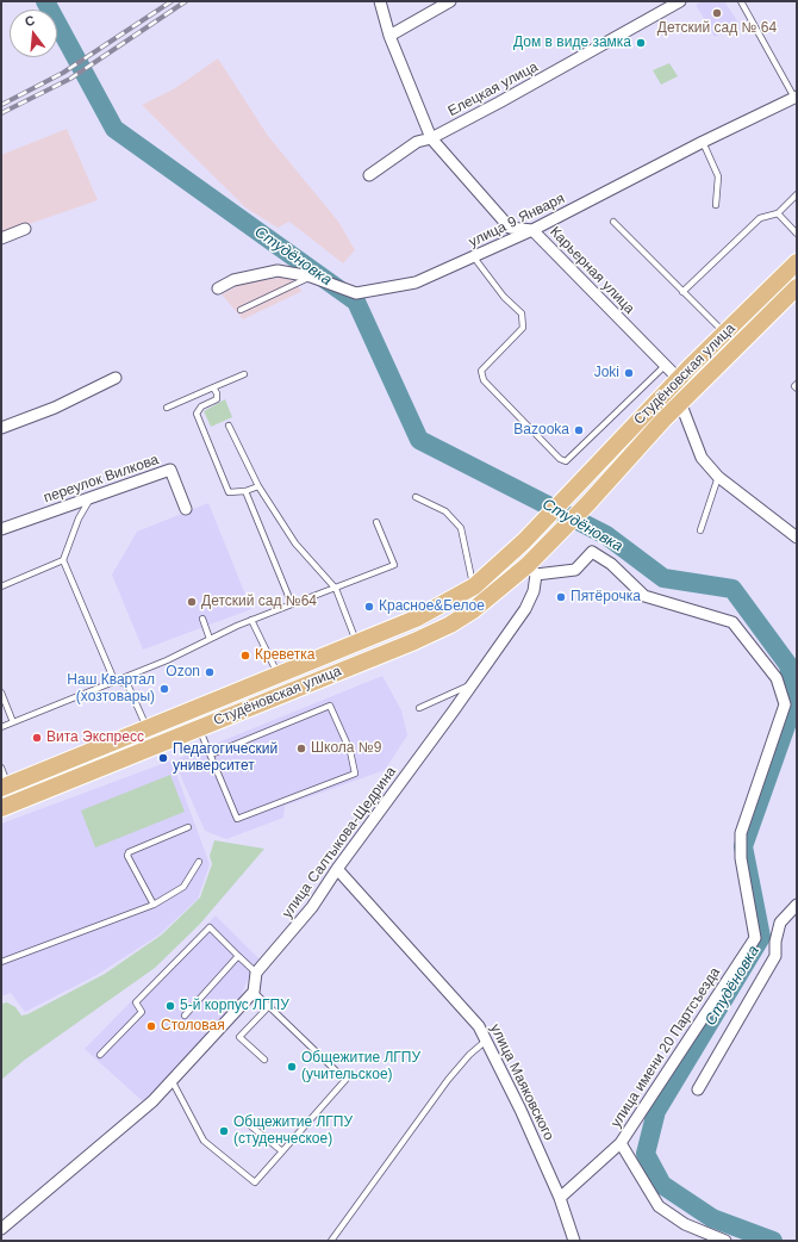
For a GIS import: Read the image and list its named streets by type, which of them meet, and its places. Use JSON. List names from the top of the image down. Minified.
{"streets":{"main road":["Студёновская улица"],"street":["Елецкая улица","улица 9 Января","Карьерная улица","переулок Вилкова","улица Салтыкова-Щедрина","улица имени 20 Партсъезда","улица Маяковского"]},"crossings":[["Елецкая улица","Карьерная улица"],["улица 9 Января","Карьерная улица"],["Карьерная улица","Студёновская улица"],["Студёновская улица","улица Салтыкова-Щедрина"],["Студёновская улица","улица имени 20 Партсъезда"],["улица Салтыкова-Щедрина","улица имени 20 Партсъезда"],["улица Салтыкова-Щедрина","улица Маяковского"]],"water":["Студёновка"],"places":["Детский сад № 64","Дом в виде замка","Joki","Bazooka","Пятёрочка","Детский сад №64","Красное&Белое","Креветка","Ozon","Наш Квартал (хозтовары)","Вита Экспресс","Школа №9","Педагогический университет","5-й корпус ЛГПУ","Столовая","Общежитие ЛГПУ (учительское)","Общежитие ЛГПУ (студенческое)"],"north":"top"}
